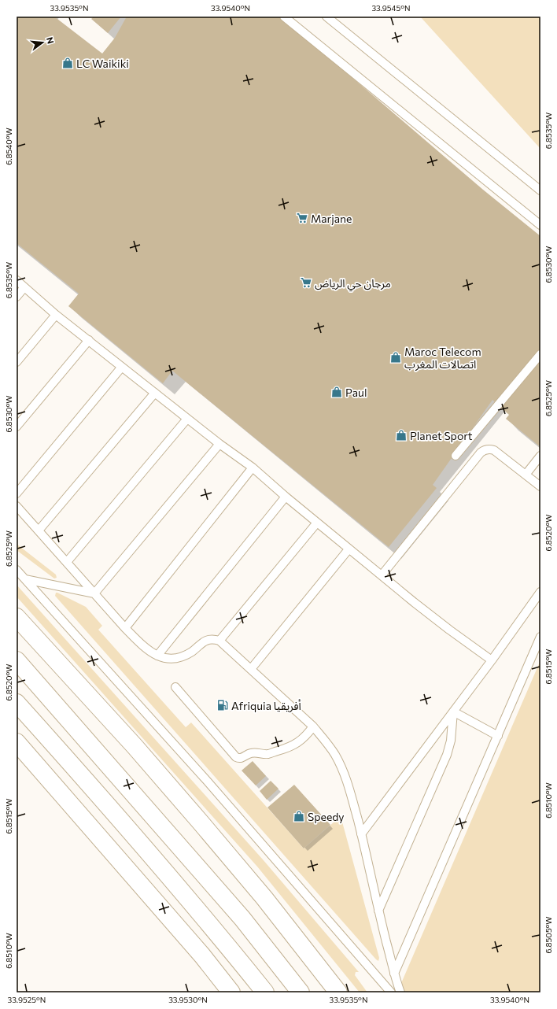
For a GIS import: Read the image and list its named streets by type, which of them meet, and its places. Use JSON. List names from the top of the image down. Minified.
{"places":{"shop":["LC Waikiki","Maroc Telecom اتصالات المغرب","Paul","Planet Sport","Speedy"],"supermarket":["Marjane","مرجان حي الرياض"],"fuel station":["Afriquia أفريقيا"]},"north":"right","coordinates":["33.9535°N","33.9540°N","33.9545°N","6.8535°W","6.8540°W","6.8530°W","6.8525°W","6.8520°W","6.8515°W","6.8510°W","6.8505°W","33.9525°N","33.9530°N"]}
